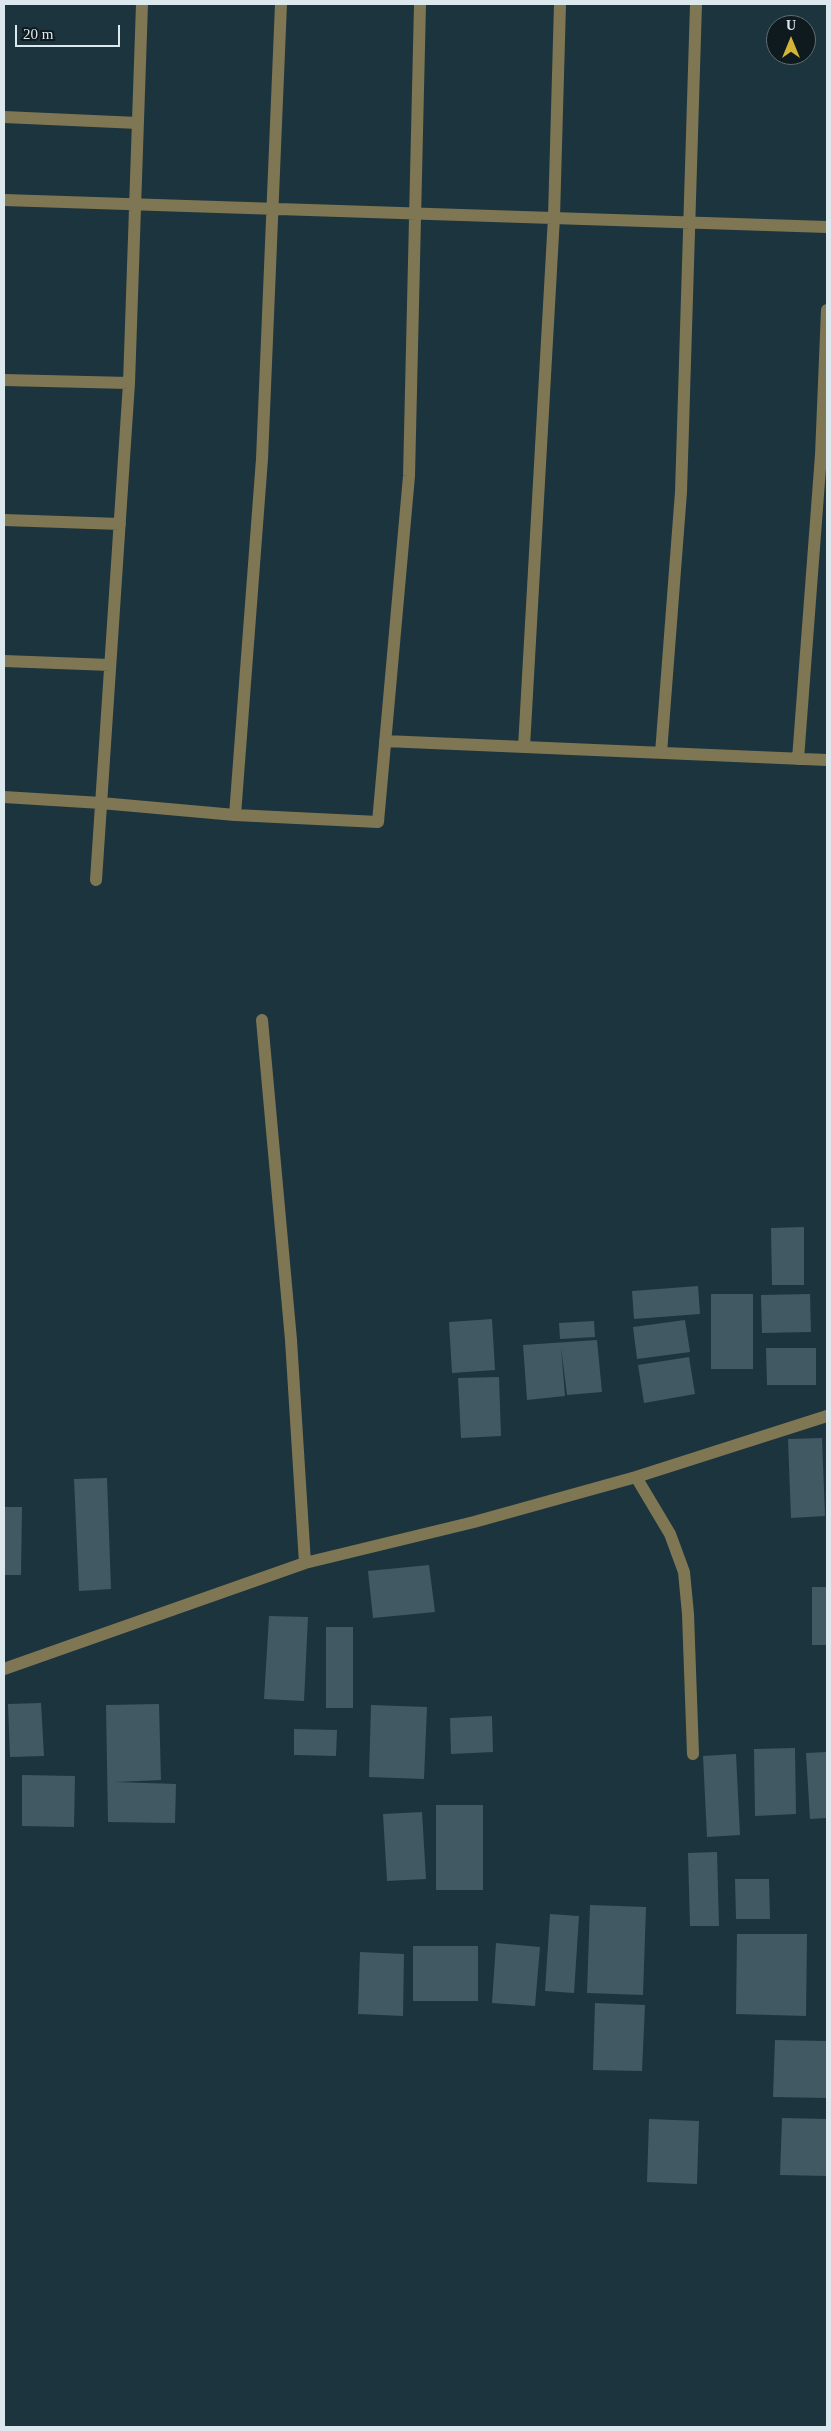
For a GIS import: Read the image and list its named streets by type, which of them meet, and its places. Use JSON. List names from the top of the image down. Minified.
{"scale_bar":"20 m","north":"top"}
